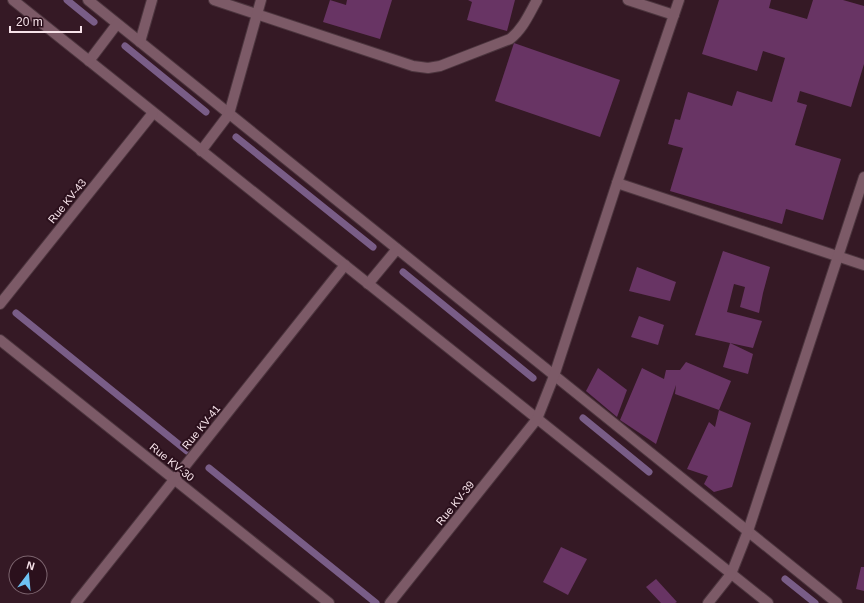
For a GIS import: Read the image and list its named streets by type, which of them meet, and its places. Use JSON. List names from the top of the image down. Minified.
{"streets":{"street":["Rue KV-43","Rue KV-41","Rue KV-30","Rue KV-39"]},"crossings":[["Rue KV-41","Rue KV-30"]],"scale_bar":"20 m","north":"top"}
